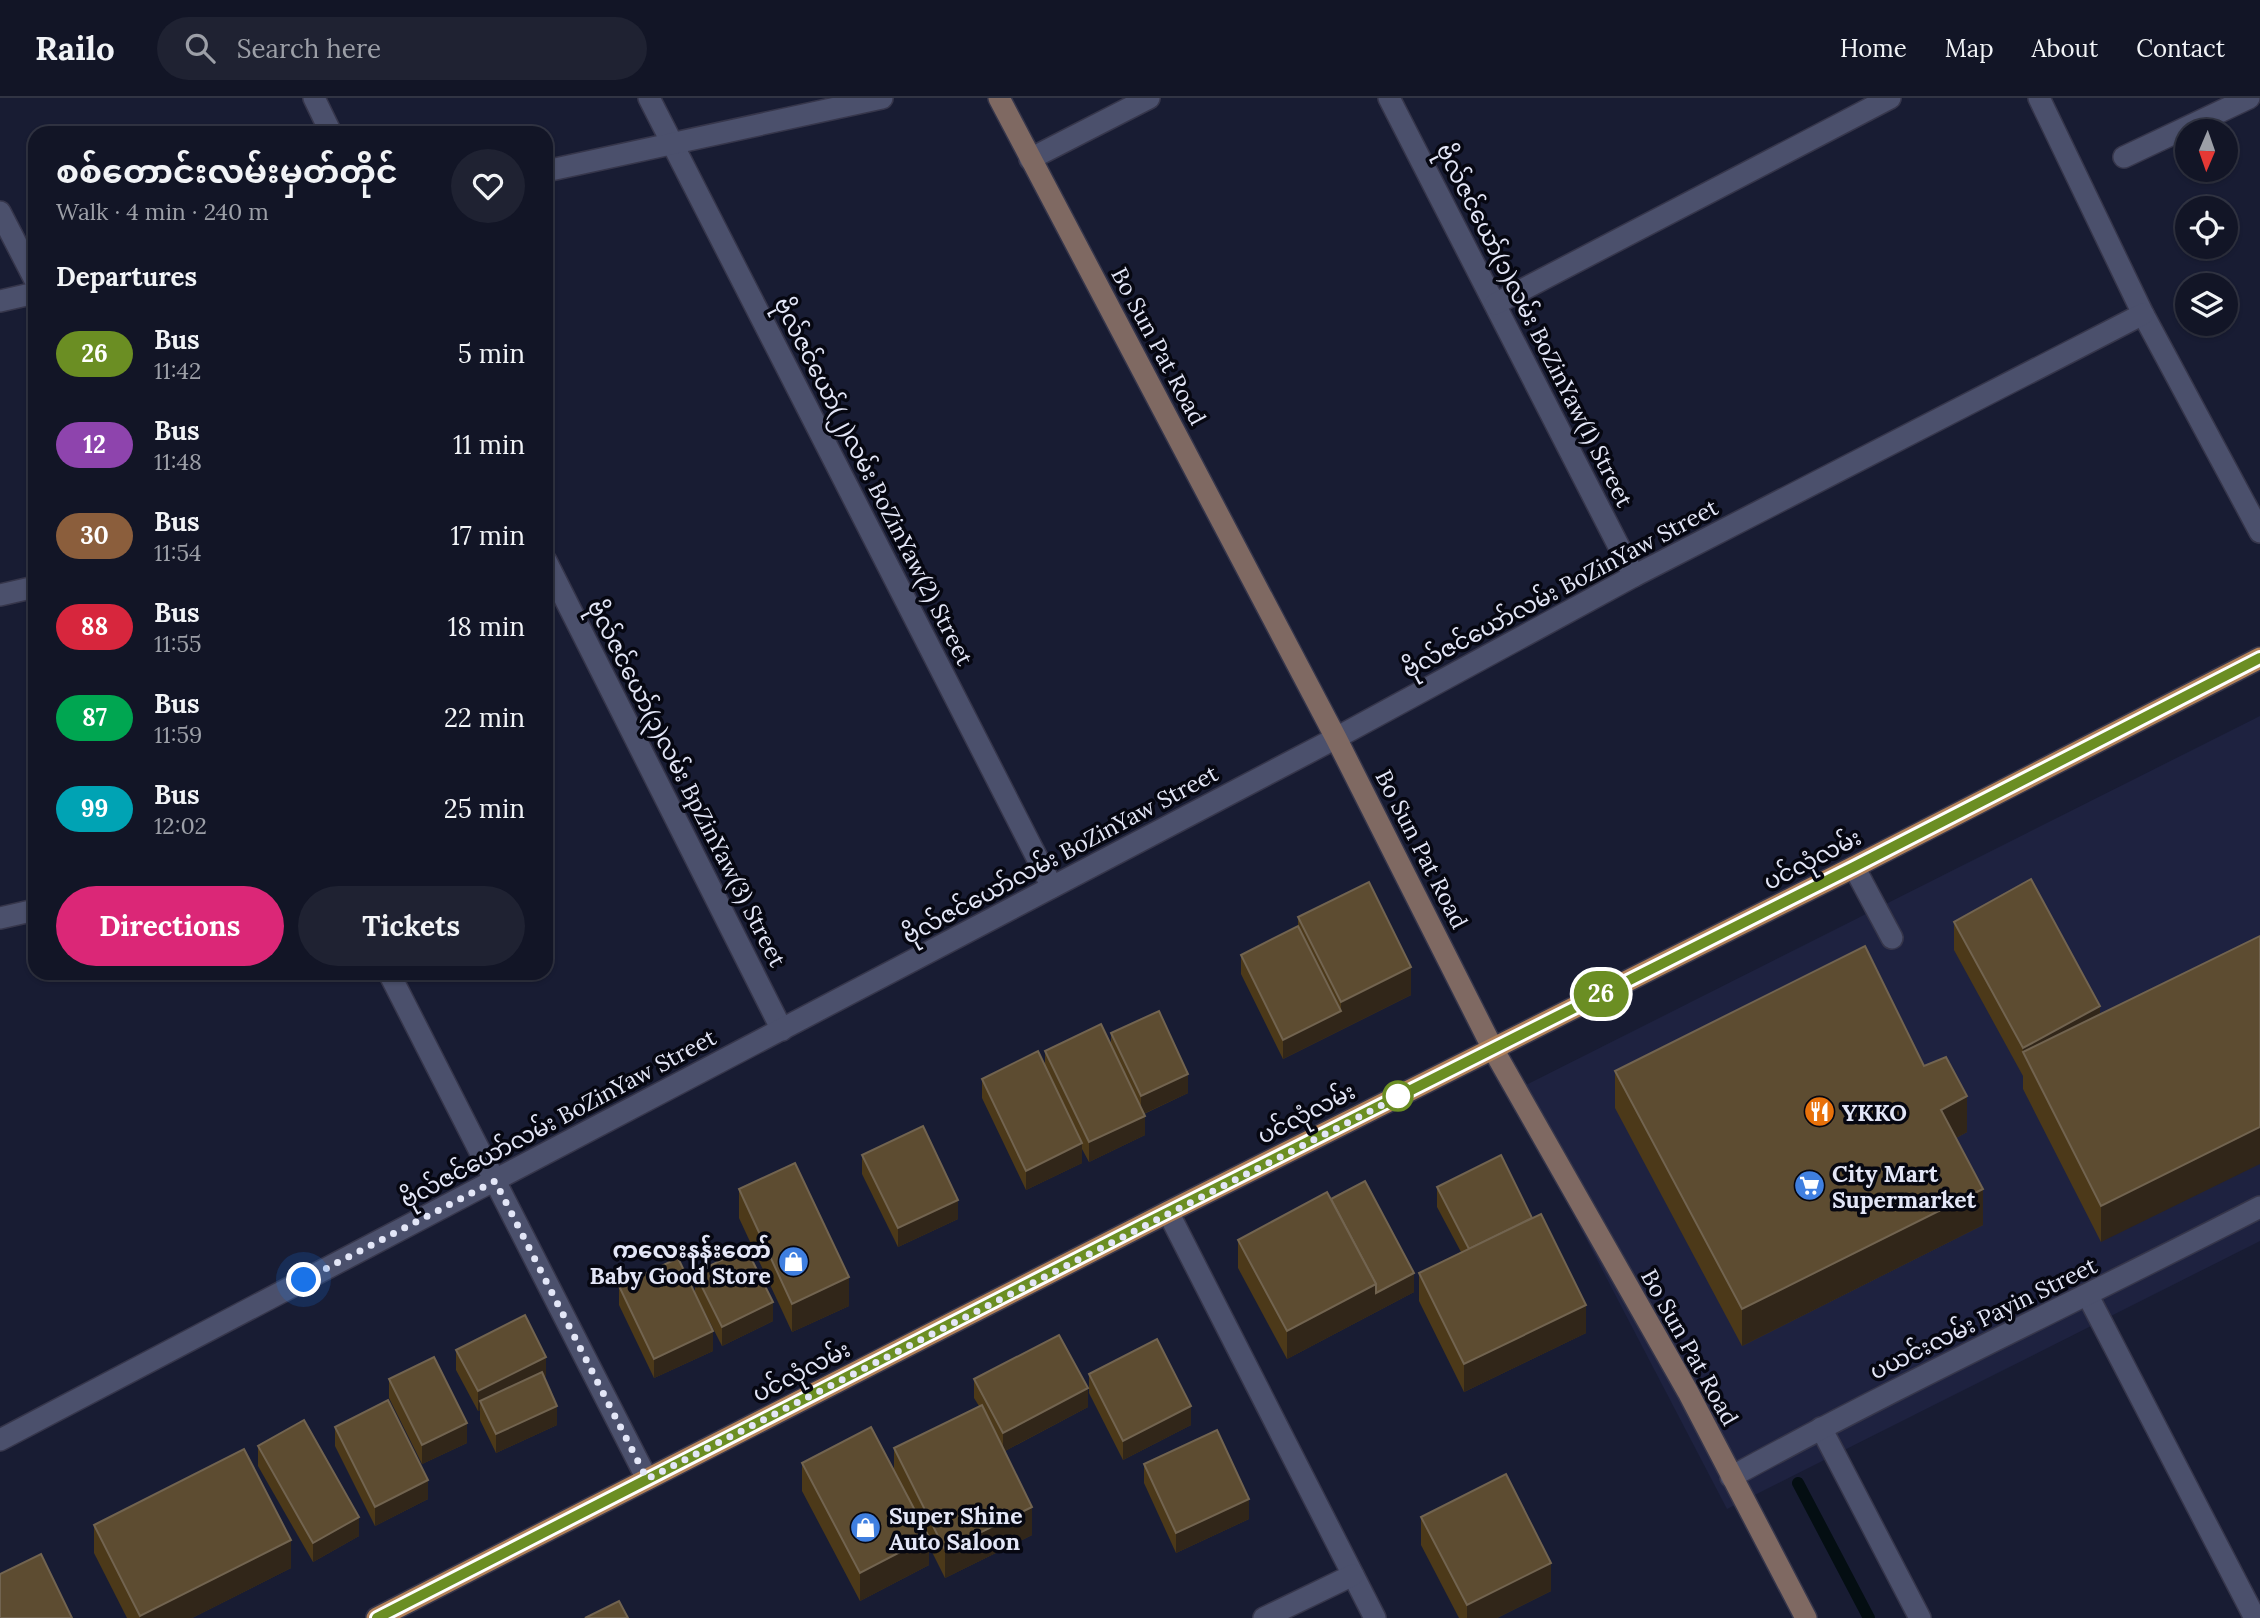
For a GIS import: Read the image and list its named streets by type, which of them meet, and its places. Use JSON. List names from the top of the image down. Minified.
{"streets":{"main road":["ပင်လုံလမ်း"],"street":["ဗိုလ်ဇင်ယော်(၁)လမ်း BoZinYaw(1) Street","Bo Sun Pat Road","ဗိုလ်ဇင်ယော်(၂)လမ်း BoZinYaw(2) Street","ဗိုလ်ဇင်ယော်လမ်း BoZinYaw Street","ဗိုလ်ဇင်ယော်(၃)လမ်း BpZinYaw(3) Street","ပယင်းလမ်း Payin Street"]},"crossings":[["ဗိုလ်ဇင်ယော်(၁)လမ်း BoZinYaw(1) Street","ဗိုလ်ဇင်ယော်လမ်း BoZinYaw Street"],["Bo Sun Pat Road","ဗိုလ်ဇင်ယော်လမ်း BoZinYaw Street"],["Bo Sun Pat Road","ပင်လုံလမ်း"],["Bo Sun Pat Road","ပယင်းလမ်း Payin Street"],["ဗိုလ်ဇင်ယော်(၂)လမ်း BoZinYaw(2) Street","ဗိုလ်ဇင်ယော်လမ်း BoZinYaw Street"],["ဗိုလ်ဇင်ယော်လမ်း BoZinYaw Street","ဗိုလ်ဇင်ယော်(၃)လမ်း BpZinYaw(3) Street"]],"places":{"restaurant":["YKKO"],"supermarket":["City Mart Supermarket"],"shop":["ကလေးနန်းတော် Baby Good Store","Super Shine Auto Saloon"]},"lines":["bus line 26"],"north":"bottom","page":{"header":"Railo","search":"Search here","nav":["Home","Map","About","Contact"],"on_map":"26","heading":[["စစ်တောင်းလမ်းမှတ်တိုင်","Walk · 4 min · 240 m"],"Departures"],"list":[{"mark":"26","name":"Bus","note":"11:42","value":"5 min"},{"mark":"12","name":"Bus","note":"11:48","value":"11 min"},{"mark":"30","name":"Bus","note":"11:54","value":"17 min"},{"mark":"88","name":"Bus","note":"11:55","value":"18 min"},{"mark":"87","name":"Bus","note":"11:59","value":"22 min"},{"mark":"99","name":"Bus","note":"12:02","value":"25 min"}],"buttons":["Directions","Tickets"]}}
